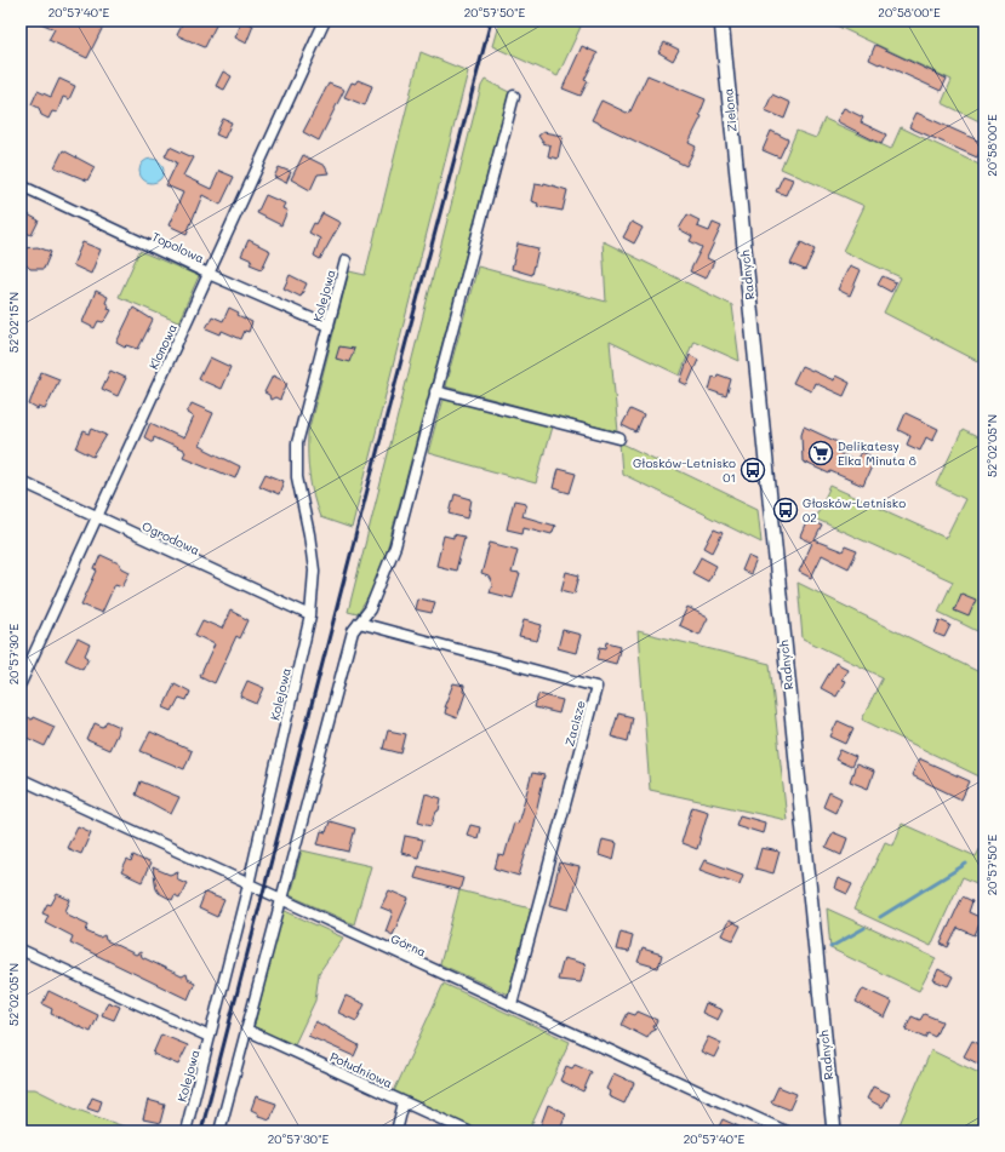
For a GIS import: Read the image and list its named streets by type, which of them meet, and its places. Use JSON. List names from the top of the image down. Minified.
{"streets":{"street":["Zielona","Topolowa","Radnych","Kolejowa","Klonowa","Ogrodowa","Zacisze","Górna","Południowa"]},"crossings":[["Zielona","Radnych"],["Topolowa","Kolejowa"],["Topolowa","Klonowa"],["Kolejowa","Ogrodowa"],["Kolejowa","Górna"],["Klonowa","Ogrodowa"],["Zacisze","Górna"]],"places":{"supermarket":["Delikatesy Elka Minuta 8"],"bus stop":["Głosków-Letnisko 01","Głosków-Letnisko 02"]},"coordinates":["20°57'40\"E","20°57'50\"E","20°58'00\"E","52°02'15\"N","52°02'05\"N","20°57'30\"E"]}
